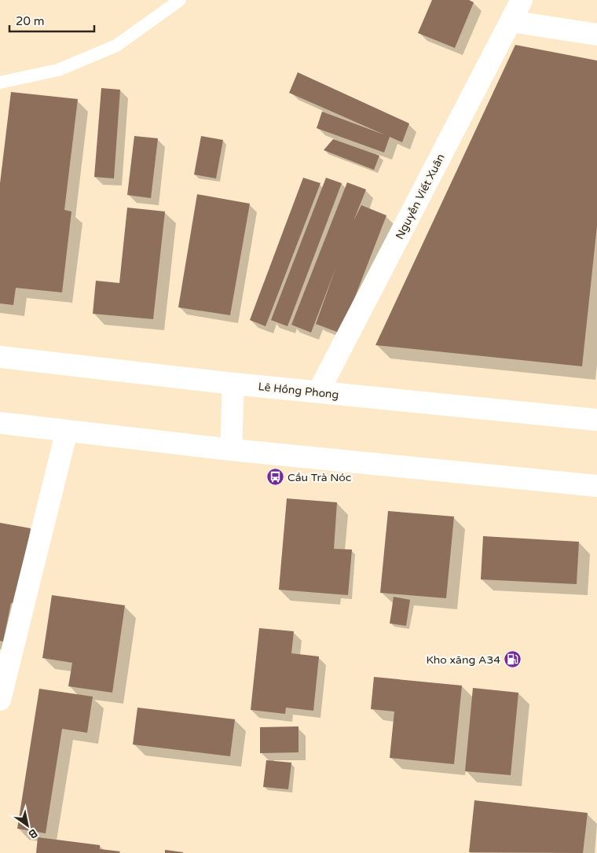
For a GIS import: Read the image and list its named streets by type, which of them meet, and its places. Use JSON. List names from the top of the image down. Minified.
{"streets":{"main road":["Nguyễn Viết Xuân","Lê Hồng Phong"]},"crossings":[["Nguyễn Viết Xuân","Lê Hồng Phong"]],"places":{"bus stop":["Cầu Trà Nóc"],"fuel station":["Kho xăng A34"]},"scale_bar":"20 m","north":"bottom right"}
